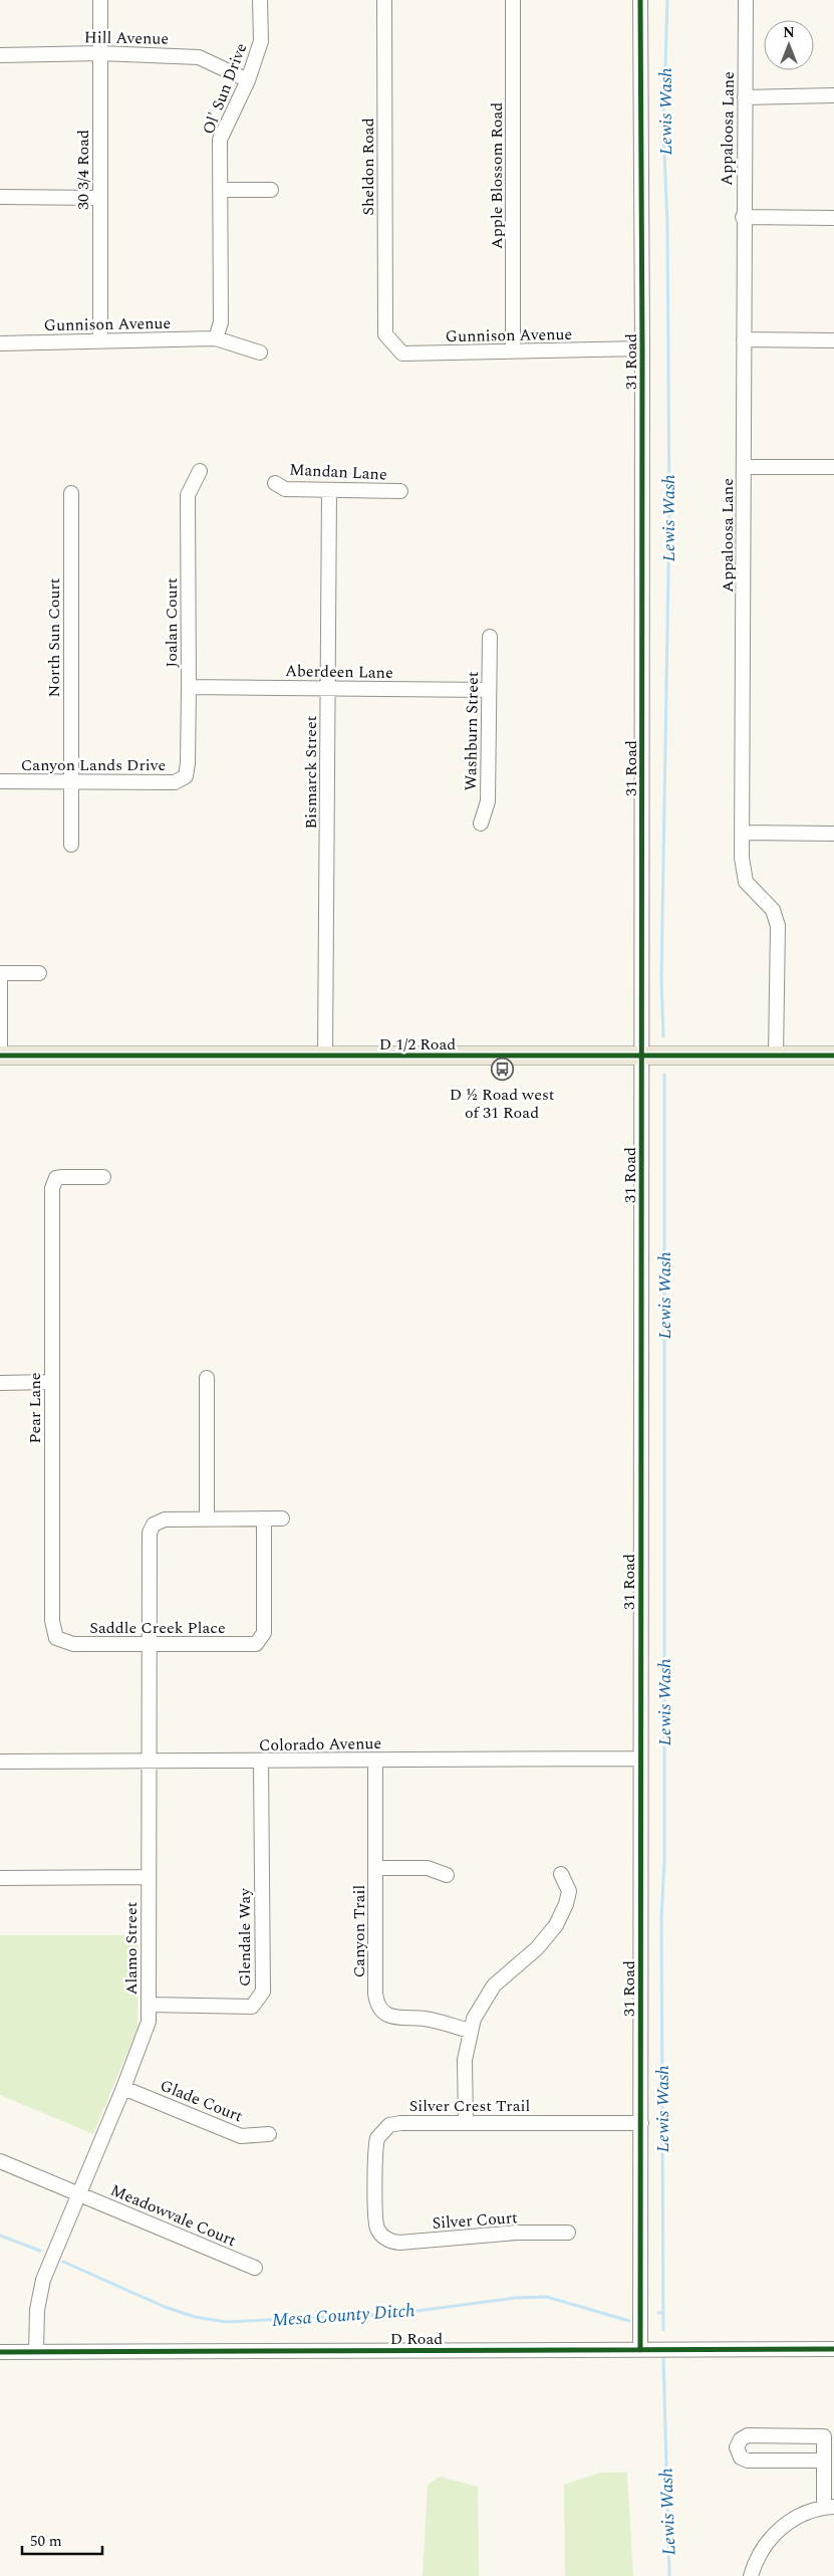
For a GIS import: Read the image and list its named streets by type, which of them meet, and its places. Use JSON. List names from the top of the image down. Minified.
{"streets":{"main road":["D 1/2 Road"],"street":["Hill Avenue","Ol' Sun Drive","Appaloosa Lane","Sheldon Road","30 3/4 Road","Apple Blossom Road","Gunnison Avenue","31 Road","Mandan Lane","Joalan Court","North Sun Court","Aberdeen Lane","Washburn Street","Canyon Lands Drive","Bismarck Street","Pear Lane","Saddle Creek Place","Colorado Avenue","Canyon Trail","Glendale Way","Alamo Street","Glade Court","Silver Crest Trail","Meadowvale Court","Silver Court","D Road"]},"crossings":[["Hill Avenue","Ol' Sun Drive"],["Hill Avenue","30 3/4 Road"],["Ol' Sun Drive","Gunnison Avenue"],["Appaloosa Lane","D 1/2 Road"],["Sheldon Road","Gunnison Avenue"],["30 3/4 Road","Gunnison Avenue"],["Apple Blossom Road","Gunnison Avenue"],["Gunnison Avenue","31 Road"],["31 Road","D 1/2 Road"],["31 Road","Colorado Avenue"],["31 Road","Silver Crest Trail"],["31 Road","D Road"],["Mandan Lane","Bismarck Street"],["Joalan Court","Aberdeen Lane"],["Joalan Court","Canyon Lands Drive"],["North Sun Court","Canyon Lands Drive"],["Aberdeen Lane","Washburn Street"],["Aberdeen Lane","Bismarck Street"],["Bismarck Street","D 1/2 Road"],["Pear Lane","Saddle Creek Place"],["Saddle Creek Place","Alamo Street"],["Colorado Avenue","Canyon Trail"],["Colorado Avenue","Glendale Way"],["Colorado Avenue","Alamo Street"],["Glendale Way","Alamo Street"],["Alamo Street","Glade Court"],["Alamo Street","Meadowvale Court"],["Alamo Street","D Road"],["Silver Crest Trail","Silver Court"]],"water":["Lewis Wash","Mesa County Ditch"],"places":{"bus stop":["D ½ Road west of 31 Road"]},"scale_bar":"50 m","north":"top"}
